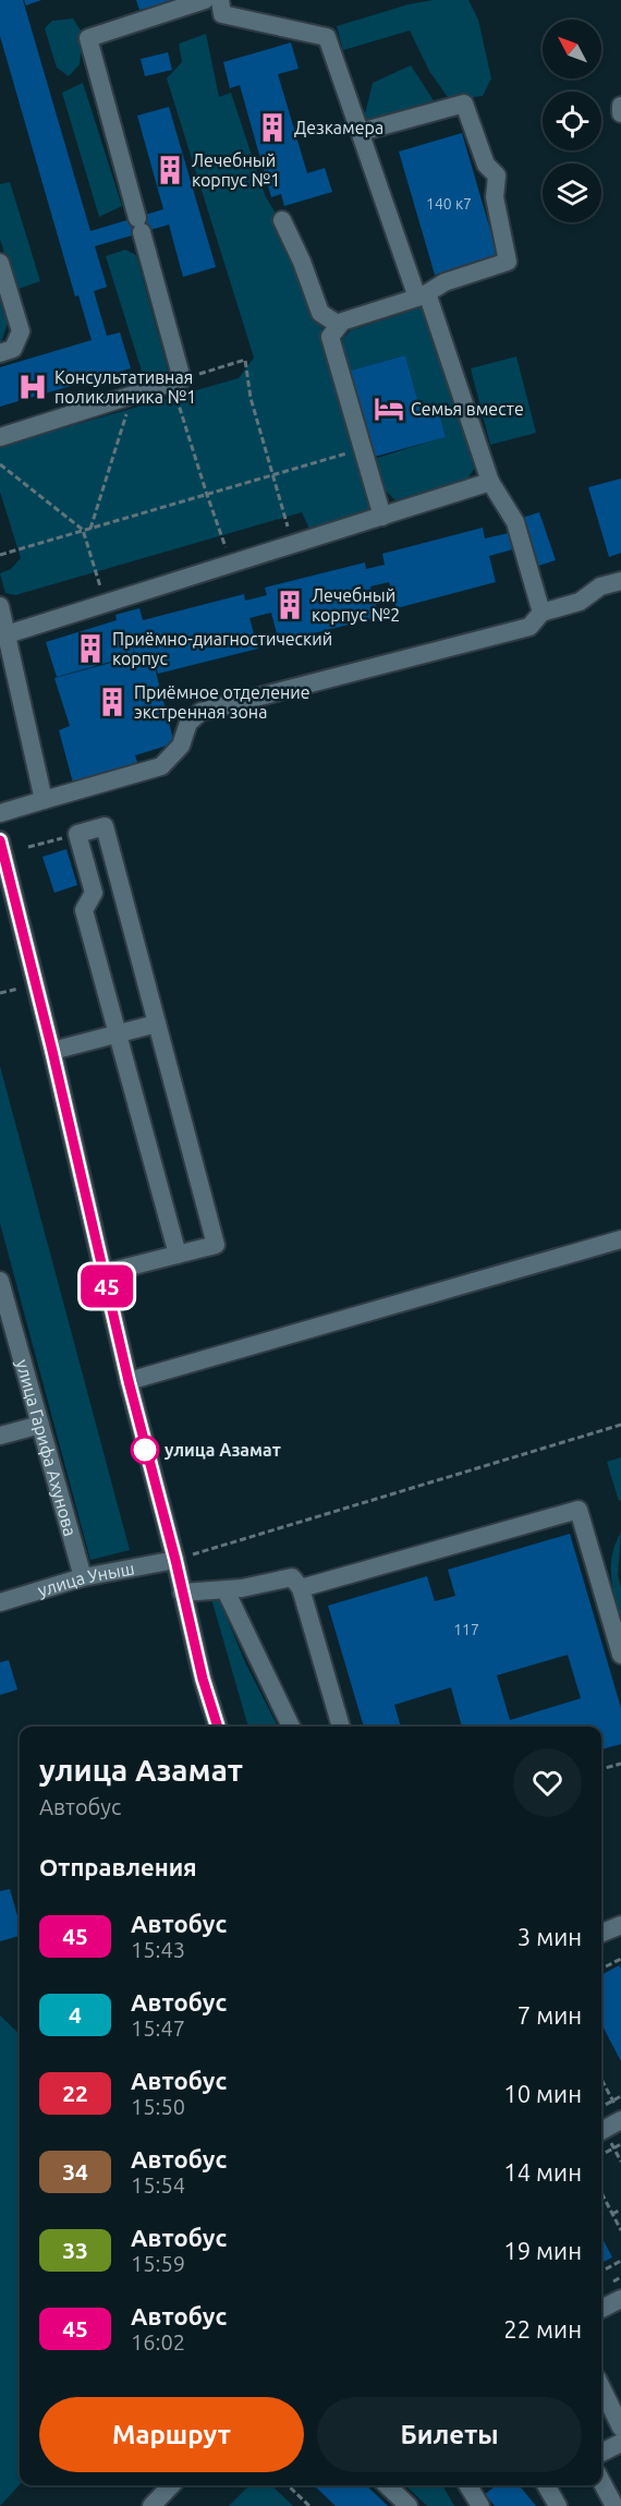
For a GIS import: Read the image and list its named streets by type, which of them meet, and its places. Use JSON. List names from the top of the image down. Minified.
{"streets":{"street":["улица Гарифа Ахунова","улица Уныш"]},"crossings":[["улица Гарифа Ахунова","улица Уныш"]],"places":{"building":["Дезкамера","Лечебный корпус №1","Лечебный корпус №2","Приёмно-диагностический корпус","Приёмное отделение экстренная зона"],"hospital":["Консультативная поликлиника №1"],"hotel":["Семья вместе"],"other":["улица Азамат"]},"lines":["bus line 45"],"house_numbers":["140 к7","117"],"north":"top left","page":{"on_map":"45","heading":[["улица Азамат","Автобус"],"Отправления"],"list":[{"mark":"45","name":"Автобус","note":"15:43","value":"3 мин"},{"mark":"4","name":"Автобус","note":"15:47","value":"7 мин"},{"mark":"22","name":"Автобус","note":"15:50","value":"10 мин"},{"mark":"34","name":"Автобус","note":"15:54","value":"14 мин"},{"mark":"33","name":"Автобус","note":"15:59","value":"19 мин"},{"mark":"45","name":"Автобус","note":"16:02","value":"22 мин"}],"buttons":["Маршрут","Билеты"]}}
